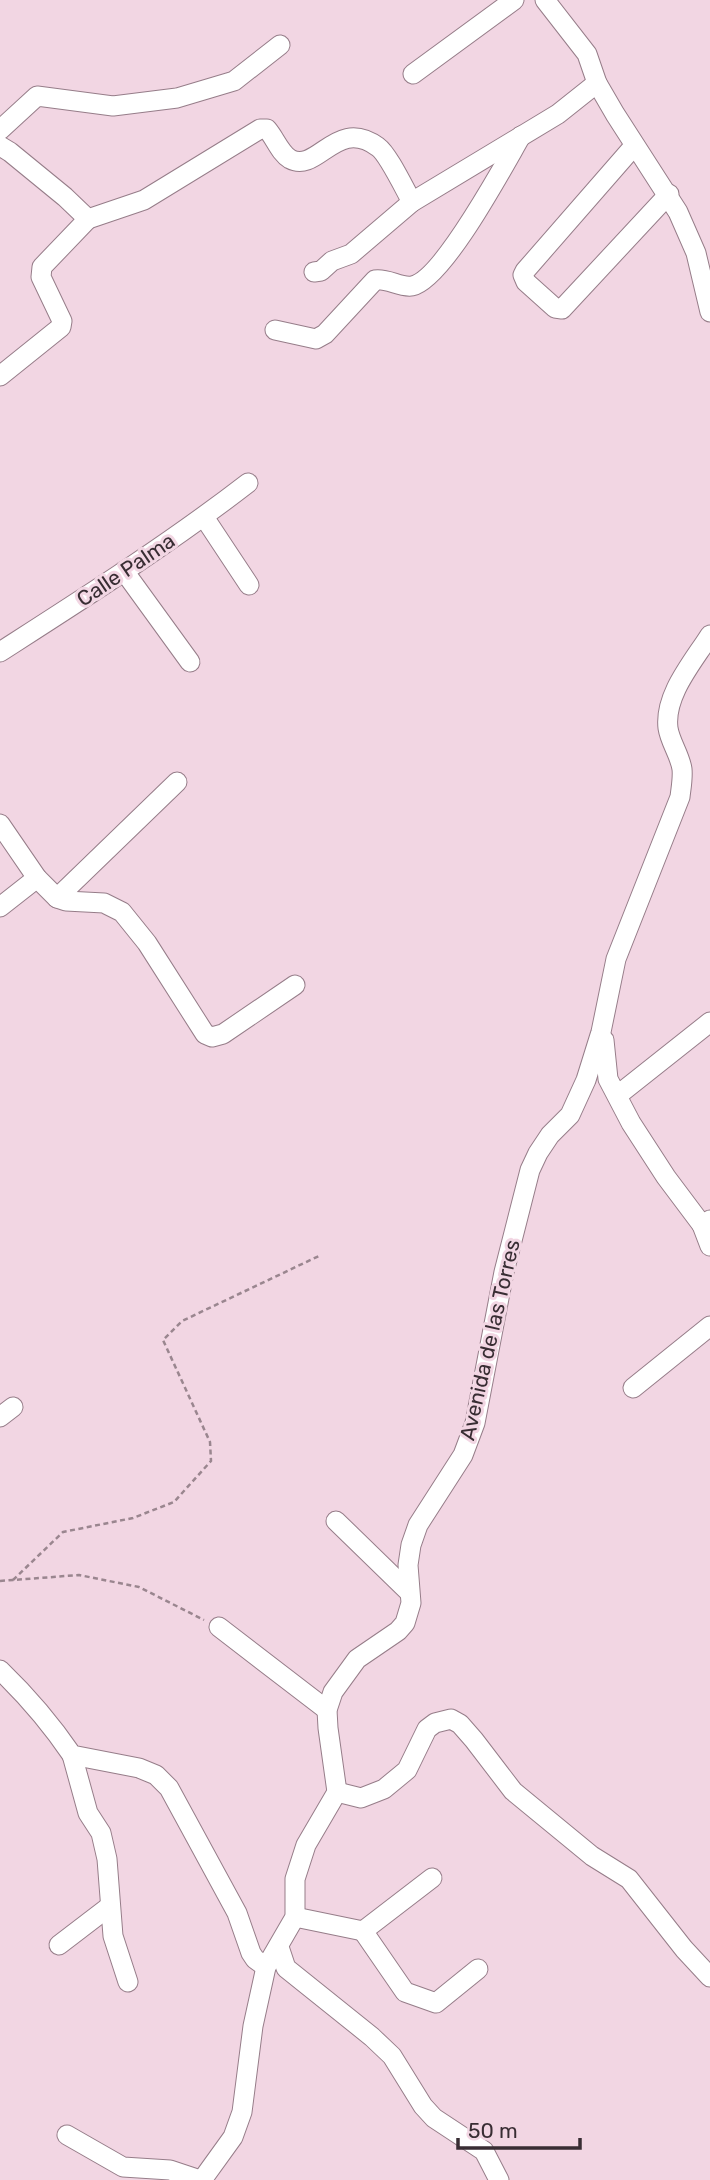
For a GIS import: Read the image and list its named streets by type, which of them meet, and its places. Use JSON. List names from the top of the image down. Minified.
{"streets":{"street":["Calle Palma","Avenida de las Torres"]},"scale_bar":"50 m"}
